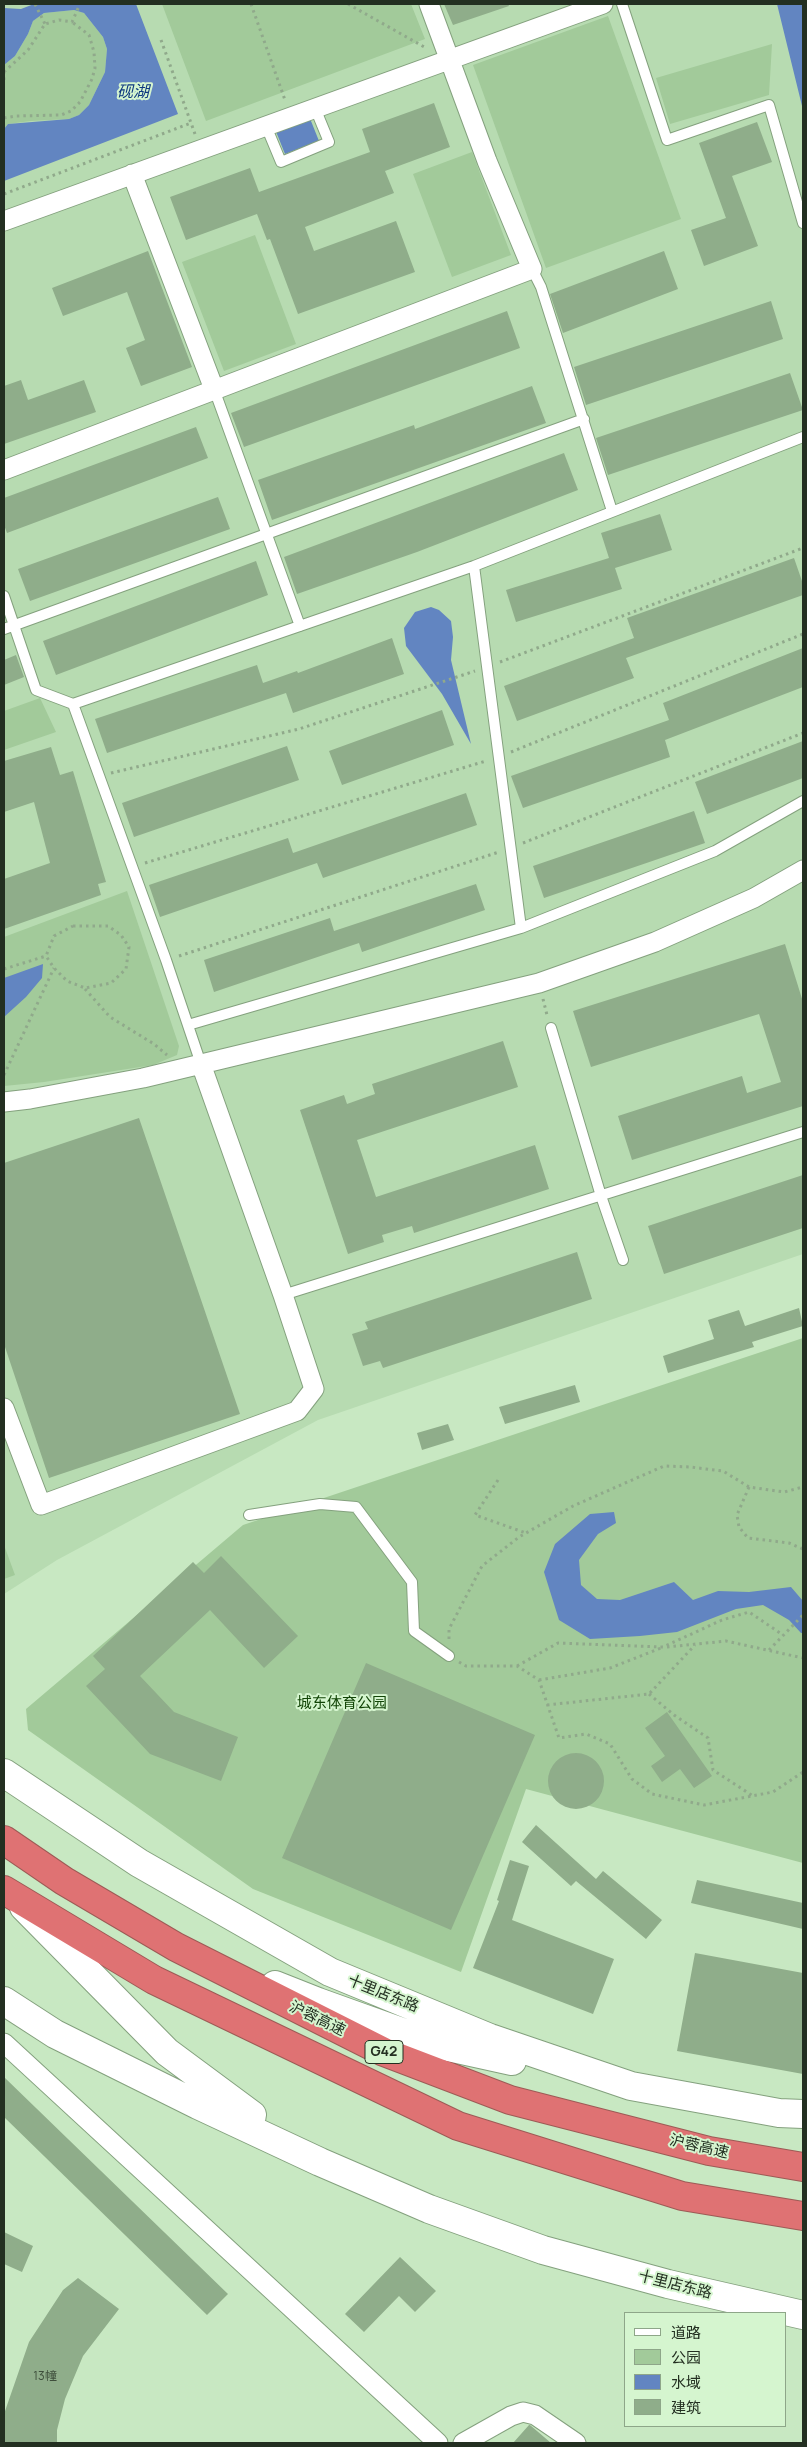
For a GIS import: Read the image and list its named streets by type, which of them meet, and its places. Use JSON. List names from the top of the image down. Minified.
{"streets":{"highway":["沪蓉高速","G42"],"street":["十里店东路"]},"water":["砚湖"],"parks":["城东体育公园"],"house_numbers":["13幢"],"legend":["道路","公园","水域","建筑"]}
